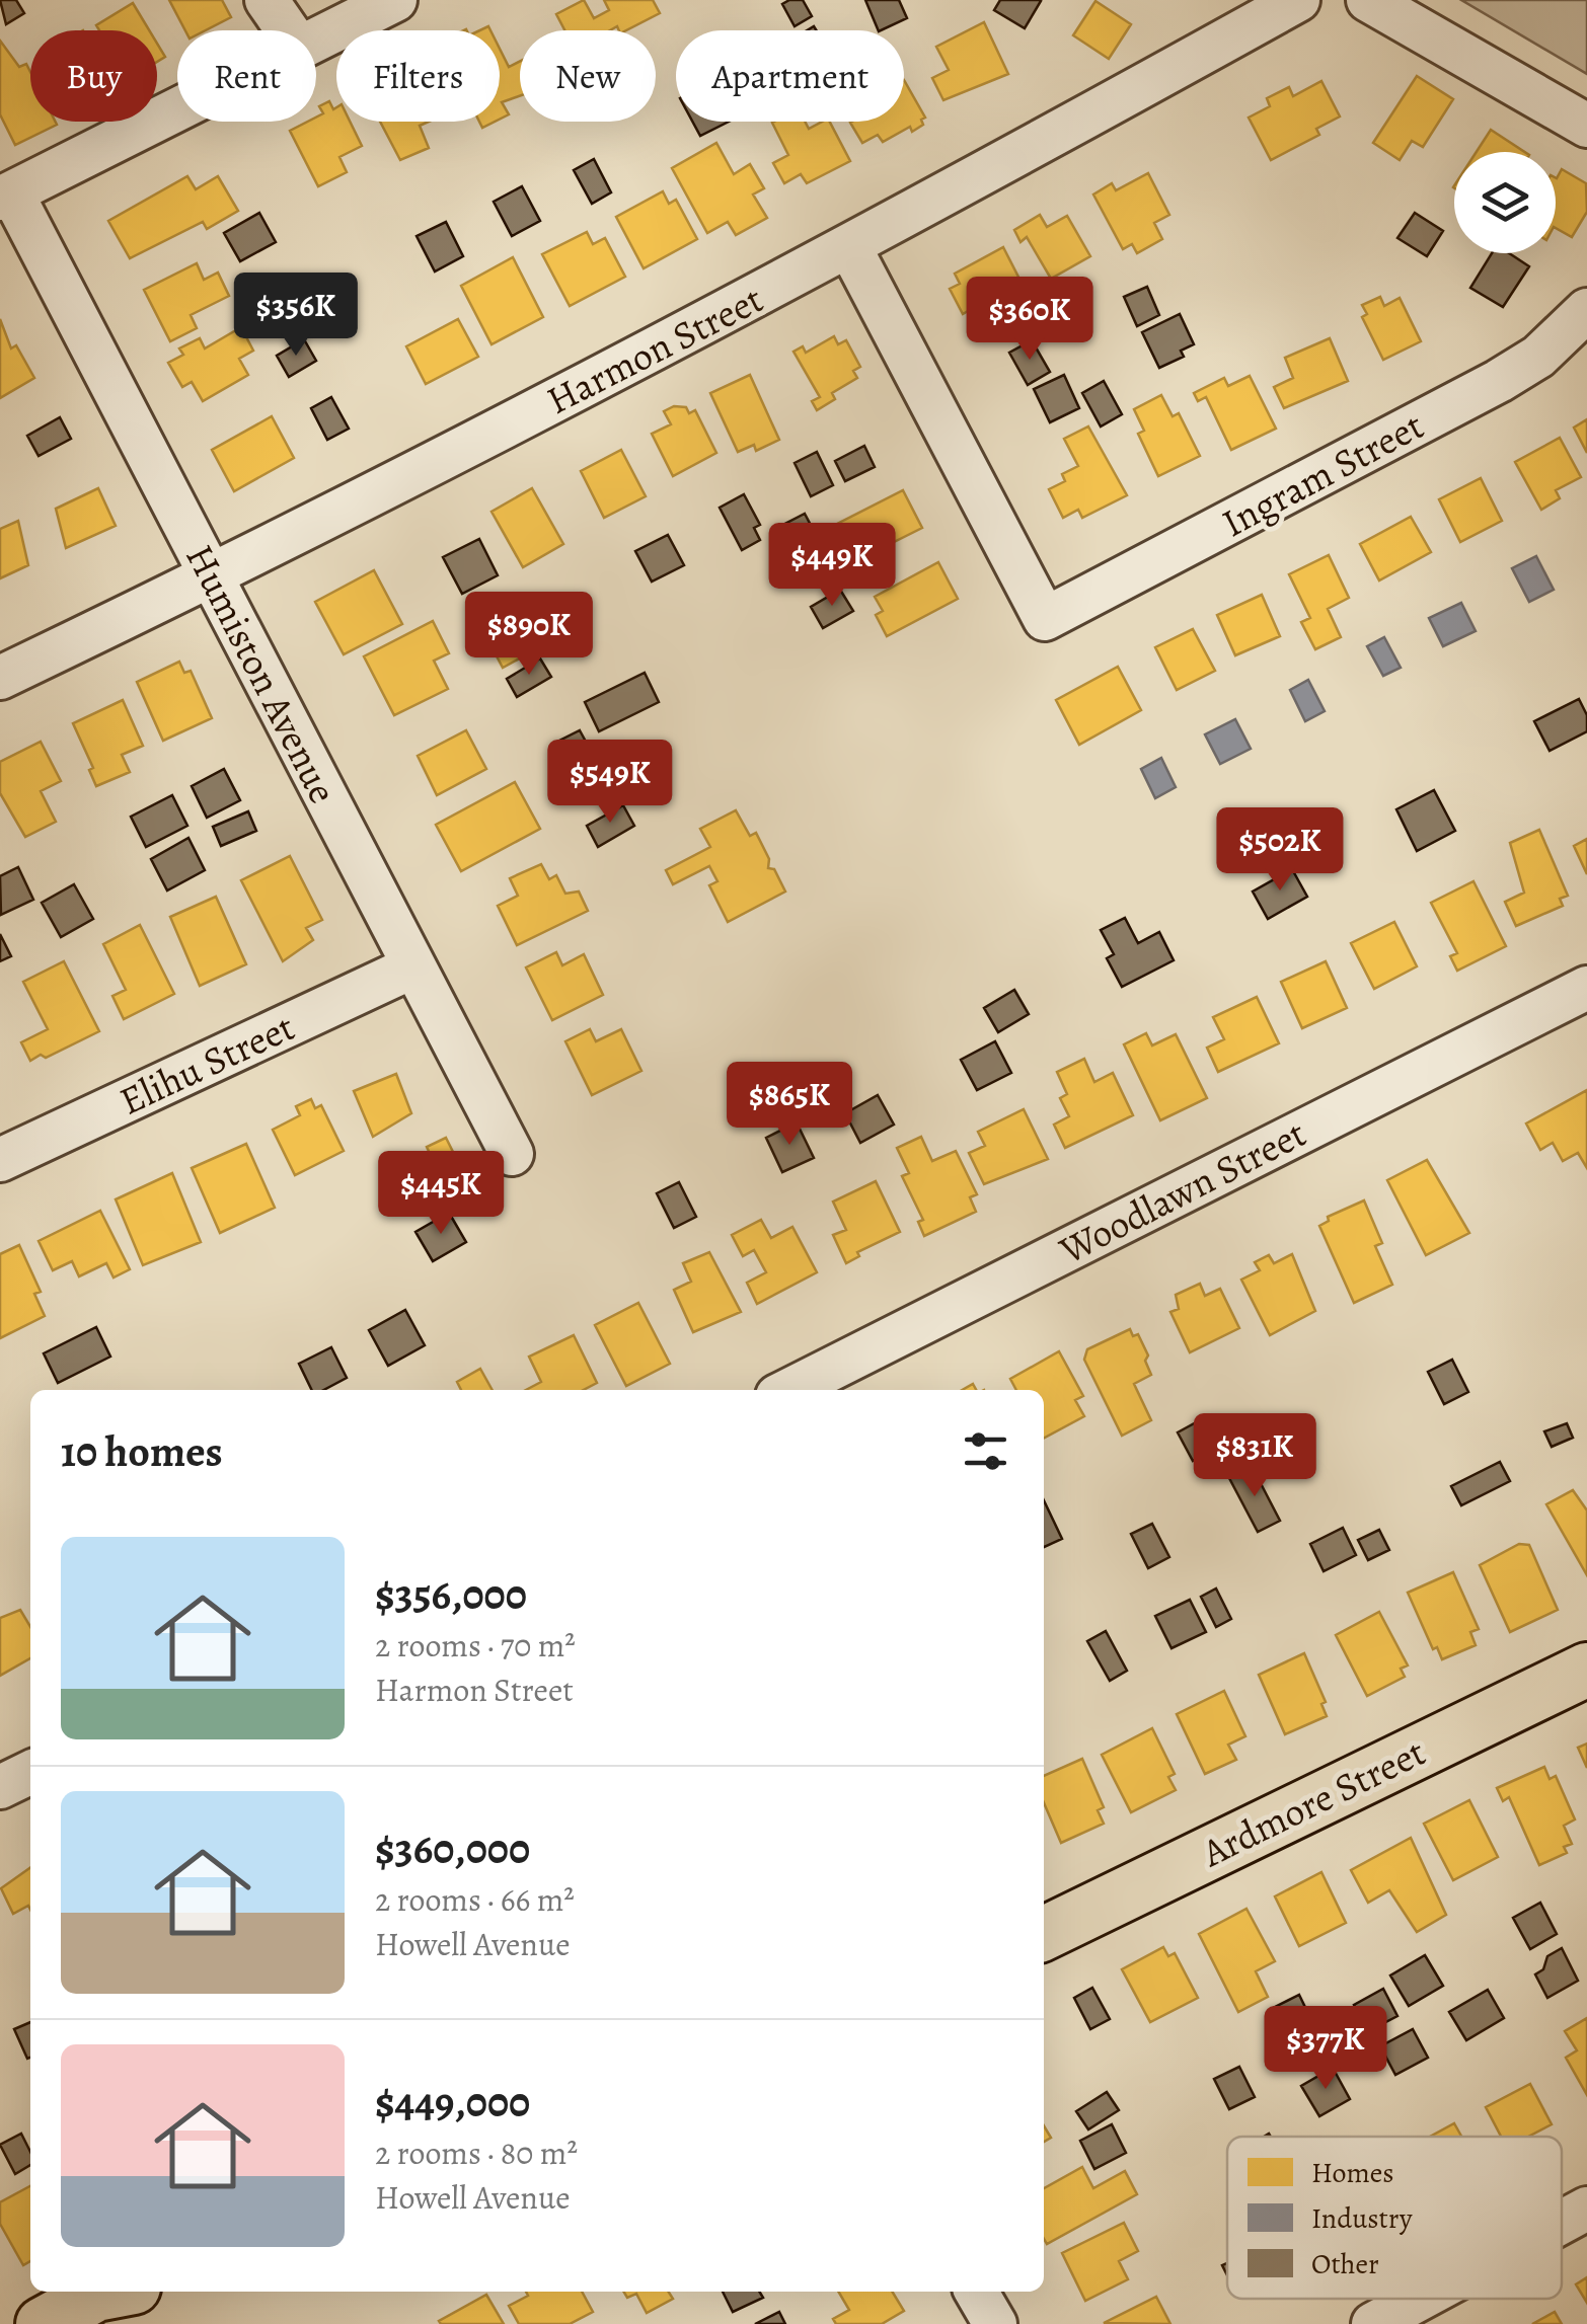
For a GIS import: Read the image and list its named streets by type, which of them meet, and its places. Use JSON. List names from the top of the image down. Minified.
{"streets":{"main road":["Ardmore Street"],"street":["Harmon Street","Ingram Street","Humiston Avenue","Elihu Street","Woodlawn Street"]},"crossings":[["Harmon Street","Ingram Street"],["Harmon Street","Humiston Avenue"],["Humiston Avenue","Elihu Street"]],"legend":["Homes","Industry","Other"],"page":{"chip":["Buy","Rent","Filters","New","Apartment"],"price":["$356K","$360K","$449K","$890K","$549K","$502K","$865K","$445K","$831K","$377K"],"heading":"10 homes","list":[{"name":"$356,000","note":"2 rooms · 70 m² · Harmon Street"},{"name":"$360,000","note":"2 rooms · 66 m² · Howell Avenue"},{"name":"$449,000","note":"2 rooms · 80 m² · Howell Avenue"}]}}
